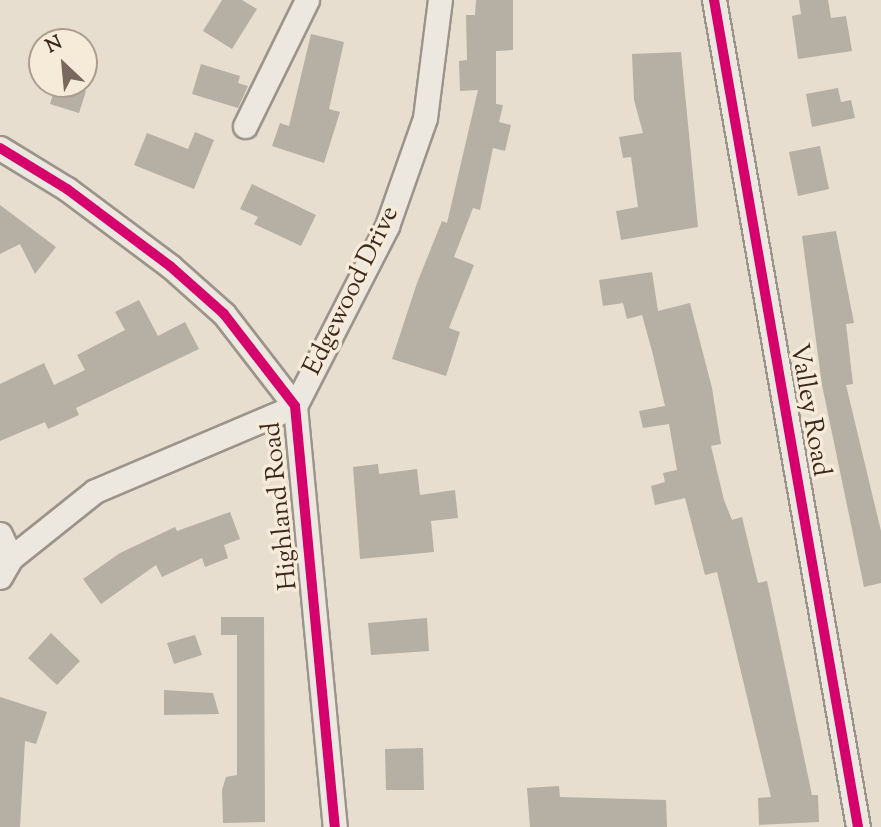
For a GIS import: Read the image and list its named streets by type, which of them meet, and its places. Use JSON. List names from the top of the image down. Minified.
{"streets":{"street":["Edgewood Drive","Valley Road","Highland Road"]},"crossings":[["Edgewood Drive","Highland Road"]],"north":"top left"}
